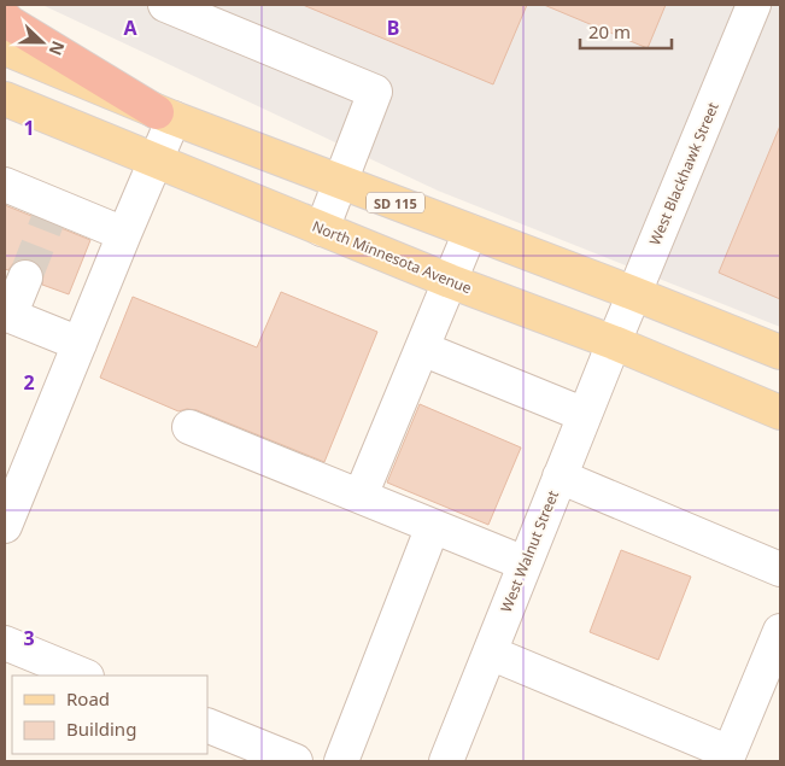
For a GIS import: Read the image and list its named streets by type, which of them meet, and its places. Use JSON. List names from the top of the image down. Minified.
{"streets":{"main road":["SD 115","North Minnesota Avenue"],"street":["West Blackhawk Street","West Walnut Street"]},"crossings":[["West Blackhawk Street","SD 115"],["West Blackhawk Street","North Minnesota Avenue"],["West Blackhawk Street","West Walnut Street"],["North Minnesota Avenue","West Walnut Street"]],"legend":["Road","Building"],"scale_bar":"20 m","north":"right","grid":{"columns":["A","B"],"rows":["1","2","3"]}}
